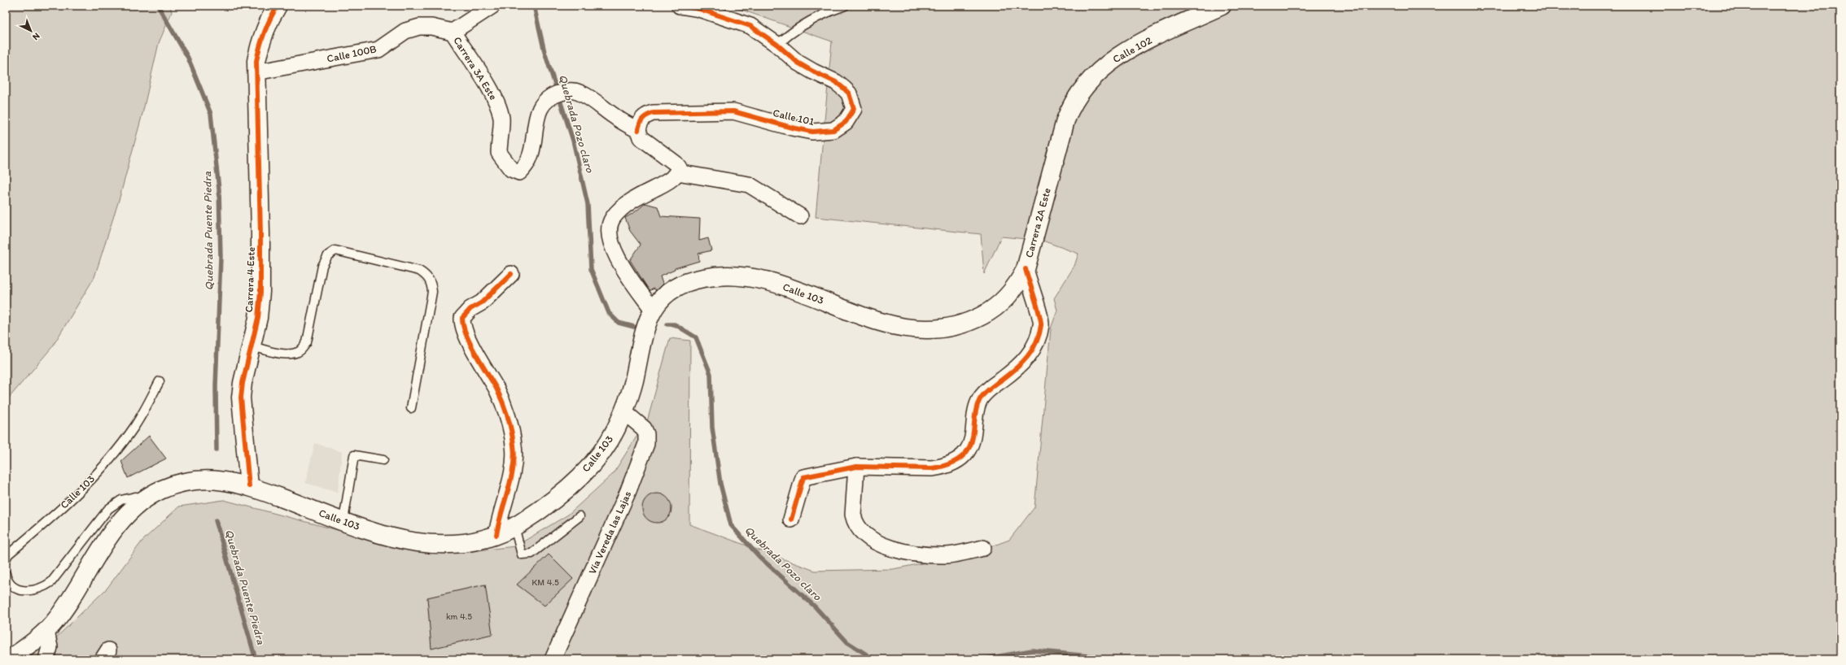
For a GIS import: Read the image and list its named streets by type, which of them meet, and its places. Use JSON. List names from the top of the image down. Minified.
{"streets":{"main road":["Calle 102","Carrera 2A Este","Carrera 4 Este","Calle 103"],"street":["Calle 100B","Carrera 3A Este","Calle 101","Vía Vereda las Lajas"]},"crossings":[["Calle 102","Carrera 2A Este"],["Calle 100B","Carrera 3A Este"],["Calle 100B","Carrera 4 Este"],["Carrera 3A Este","Calle 101"],["Carrera 2A Este","Calle 103"],["Carrera 4 Este","Calle 103"],["Calle 103","Vía Vereda las Lajas"]],"water":["Quebrada Pozo claro","Quebrada Puente Piedra"],"house_numbers":["KM 4.5","km 4.5"],"north":"bottom right"}
